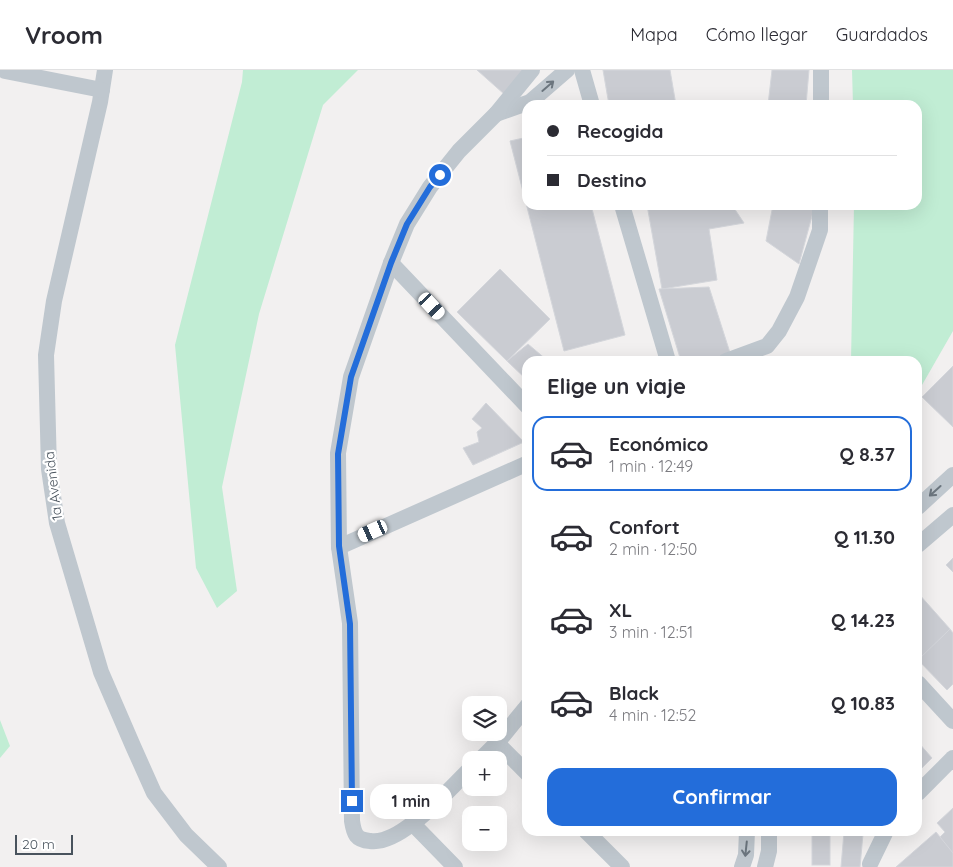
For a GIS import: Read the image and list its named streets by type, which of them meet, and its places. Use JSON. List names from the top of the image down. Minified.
{"streets":{"street":["1a Avenida"]},"scale_bar":"20 m","page":{"header":"Vroom","nav":["Mapa","Cómo llegar","Guardados"],"banner":["Recogida","Destino"],"heading":"Elige un viaje","list":[{"name":"Económico","note":"1 min · 12:49","value":"Q 8.37"},{"name":"Confort","note":"2 min · 12:50","value":"Q 11.30"},{"name":"XL","note":"3 min · 12:51","value":"Q 14.23"},{"name":"Black","note":"4 min · 12:52","value":"Q 10.83"}],"map_buttons":["+","−"],"buttons":"Confirmar","bubble":"1 min","scale":"20 m"}}
